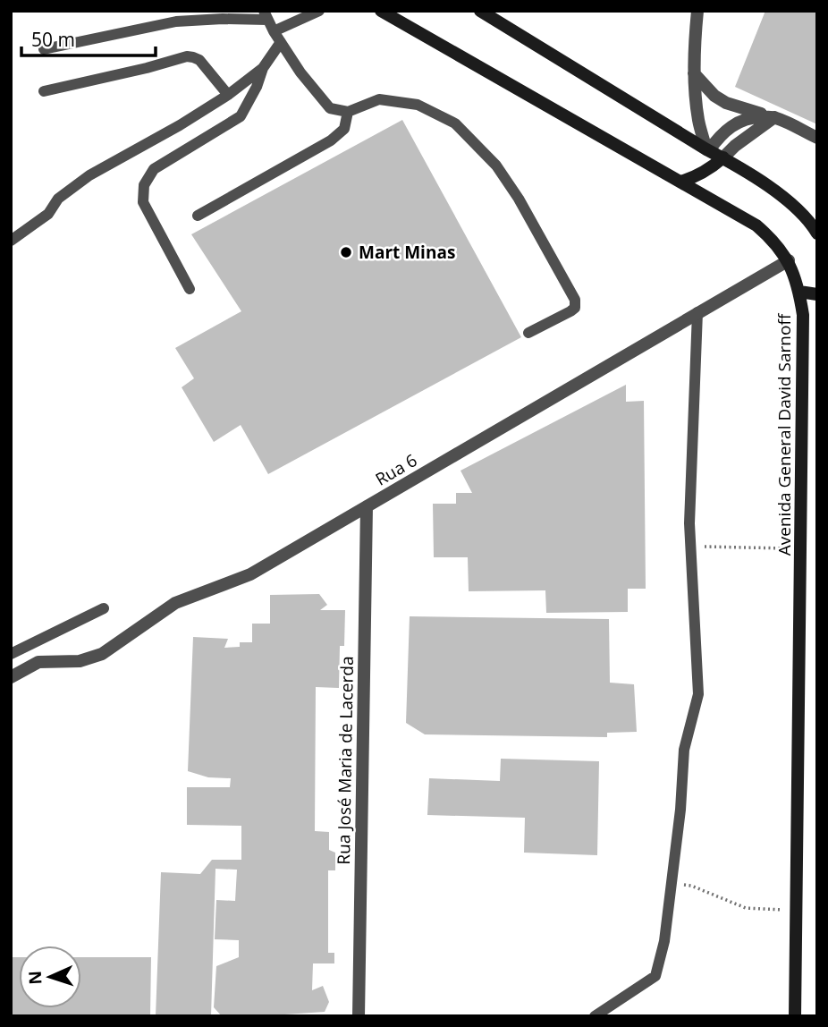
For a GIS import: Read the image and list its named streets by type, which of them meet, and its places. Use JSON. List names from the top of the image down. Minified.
{"streets":{"street":["Avenida General David Sarnoff","Rua 6","Rua José Maria de Lacerda"]},"crossings":[["Avenida General David Sarnoff","Rua 6"],["Rua 6","Rua José Maria de Lacerda"]],"places":["Mart Minas"],"scale_bar":"50 m","north":"left"}
